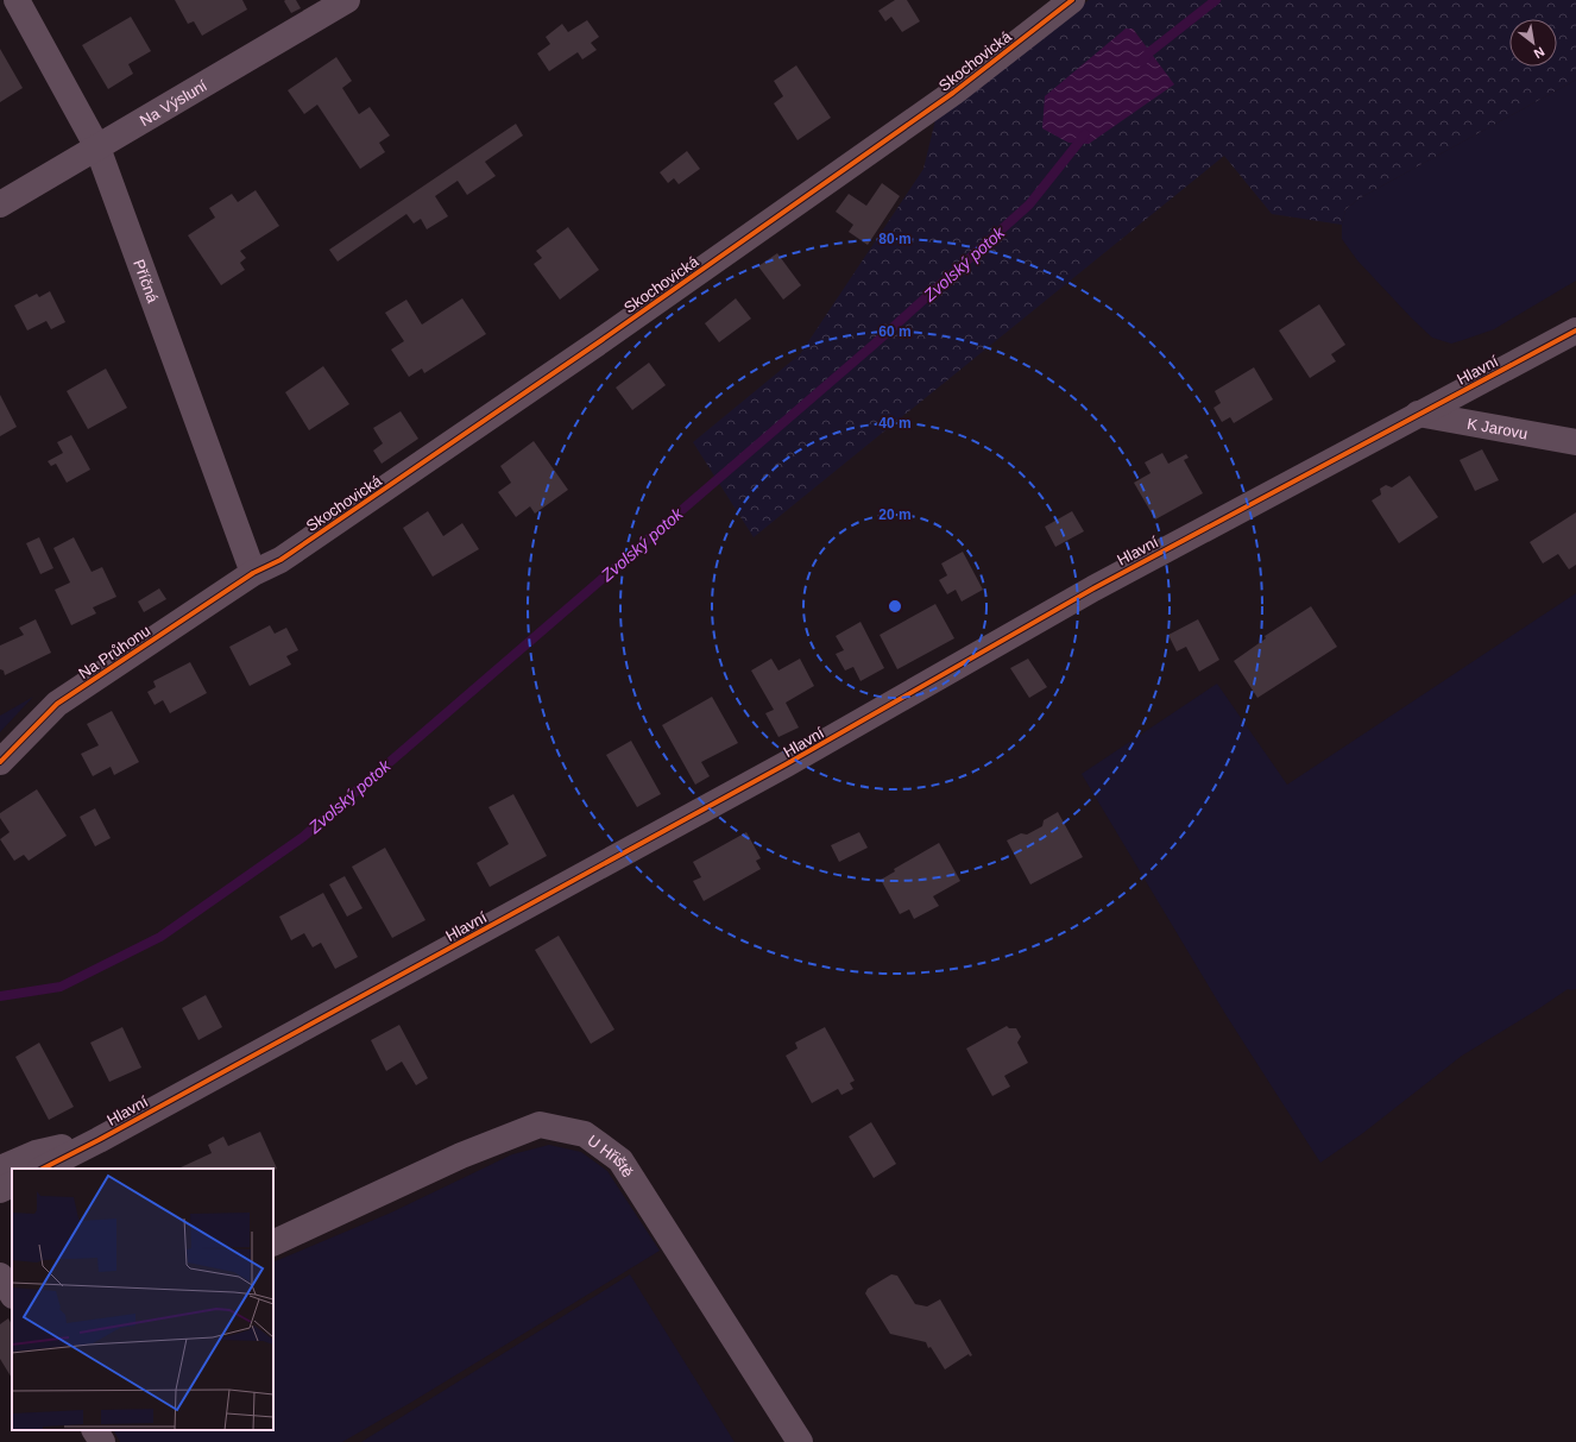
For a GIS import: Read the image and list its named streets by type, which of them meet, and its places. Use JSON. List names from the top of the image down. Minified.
{"streets":{"street":["Skochovická","Na Výsluní","Příčná","Hlavní","K Jarovu","Na Průhonu","U Hřiště"]},"crossings":[["Skochovická","Příčná"],["Skochovická","Na Průhonu"],["Na Výsluní","Příčná"],["Příčná","Na Průhonu"],["Hlavní","K Jarovu"]],"water":["Zvolský potok"],"north":"bottom right","rings":["80 m","60 m","40 m","20 m"]}
